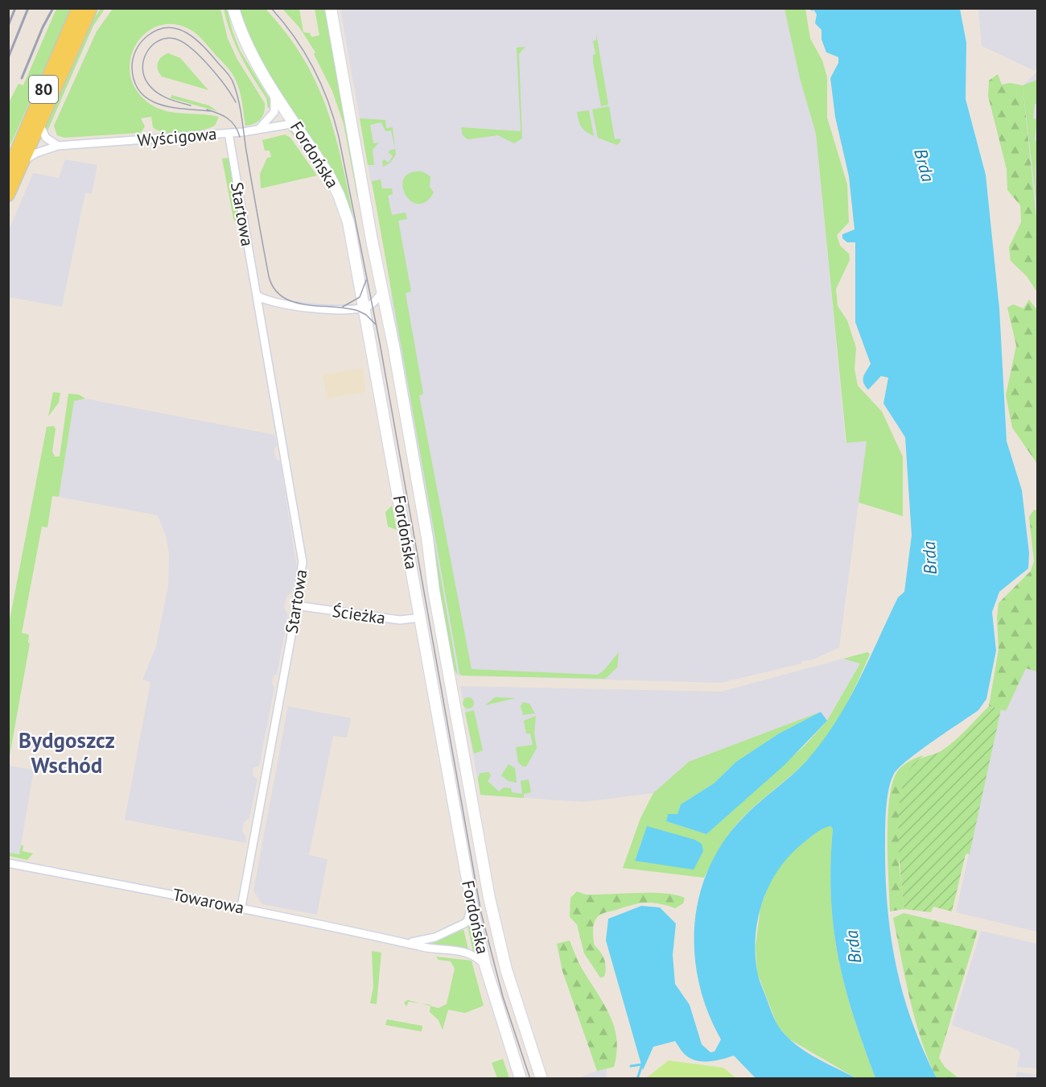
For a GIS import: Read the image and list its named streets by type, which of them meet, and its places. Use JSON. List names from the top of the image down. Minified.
{"streets":{"main road":["80","Fordońska"],"street":["Wyścigowa","Startowa","Ścieżka","Towarowa"]},"crossings":[["80","Wyścigowa"],["Wyścigowa","Fordońska"],["Wyścigowa","Startowa"],["Fordońska","Ścieżka"],["Fordońska","Towarowa"],["Startowa","Ścieżka"],["Startowa","Towarowa"]],"districts":["Bydgoszcz Wschód"],"water":["Brda"]}
